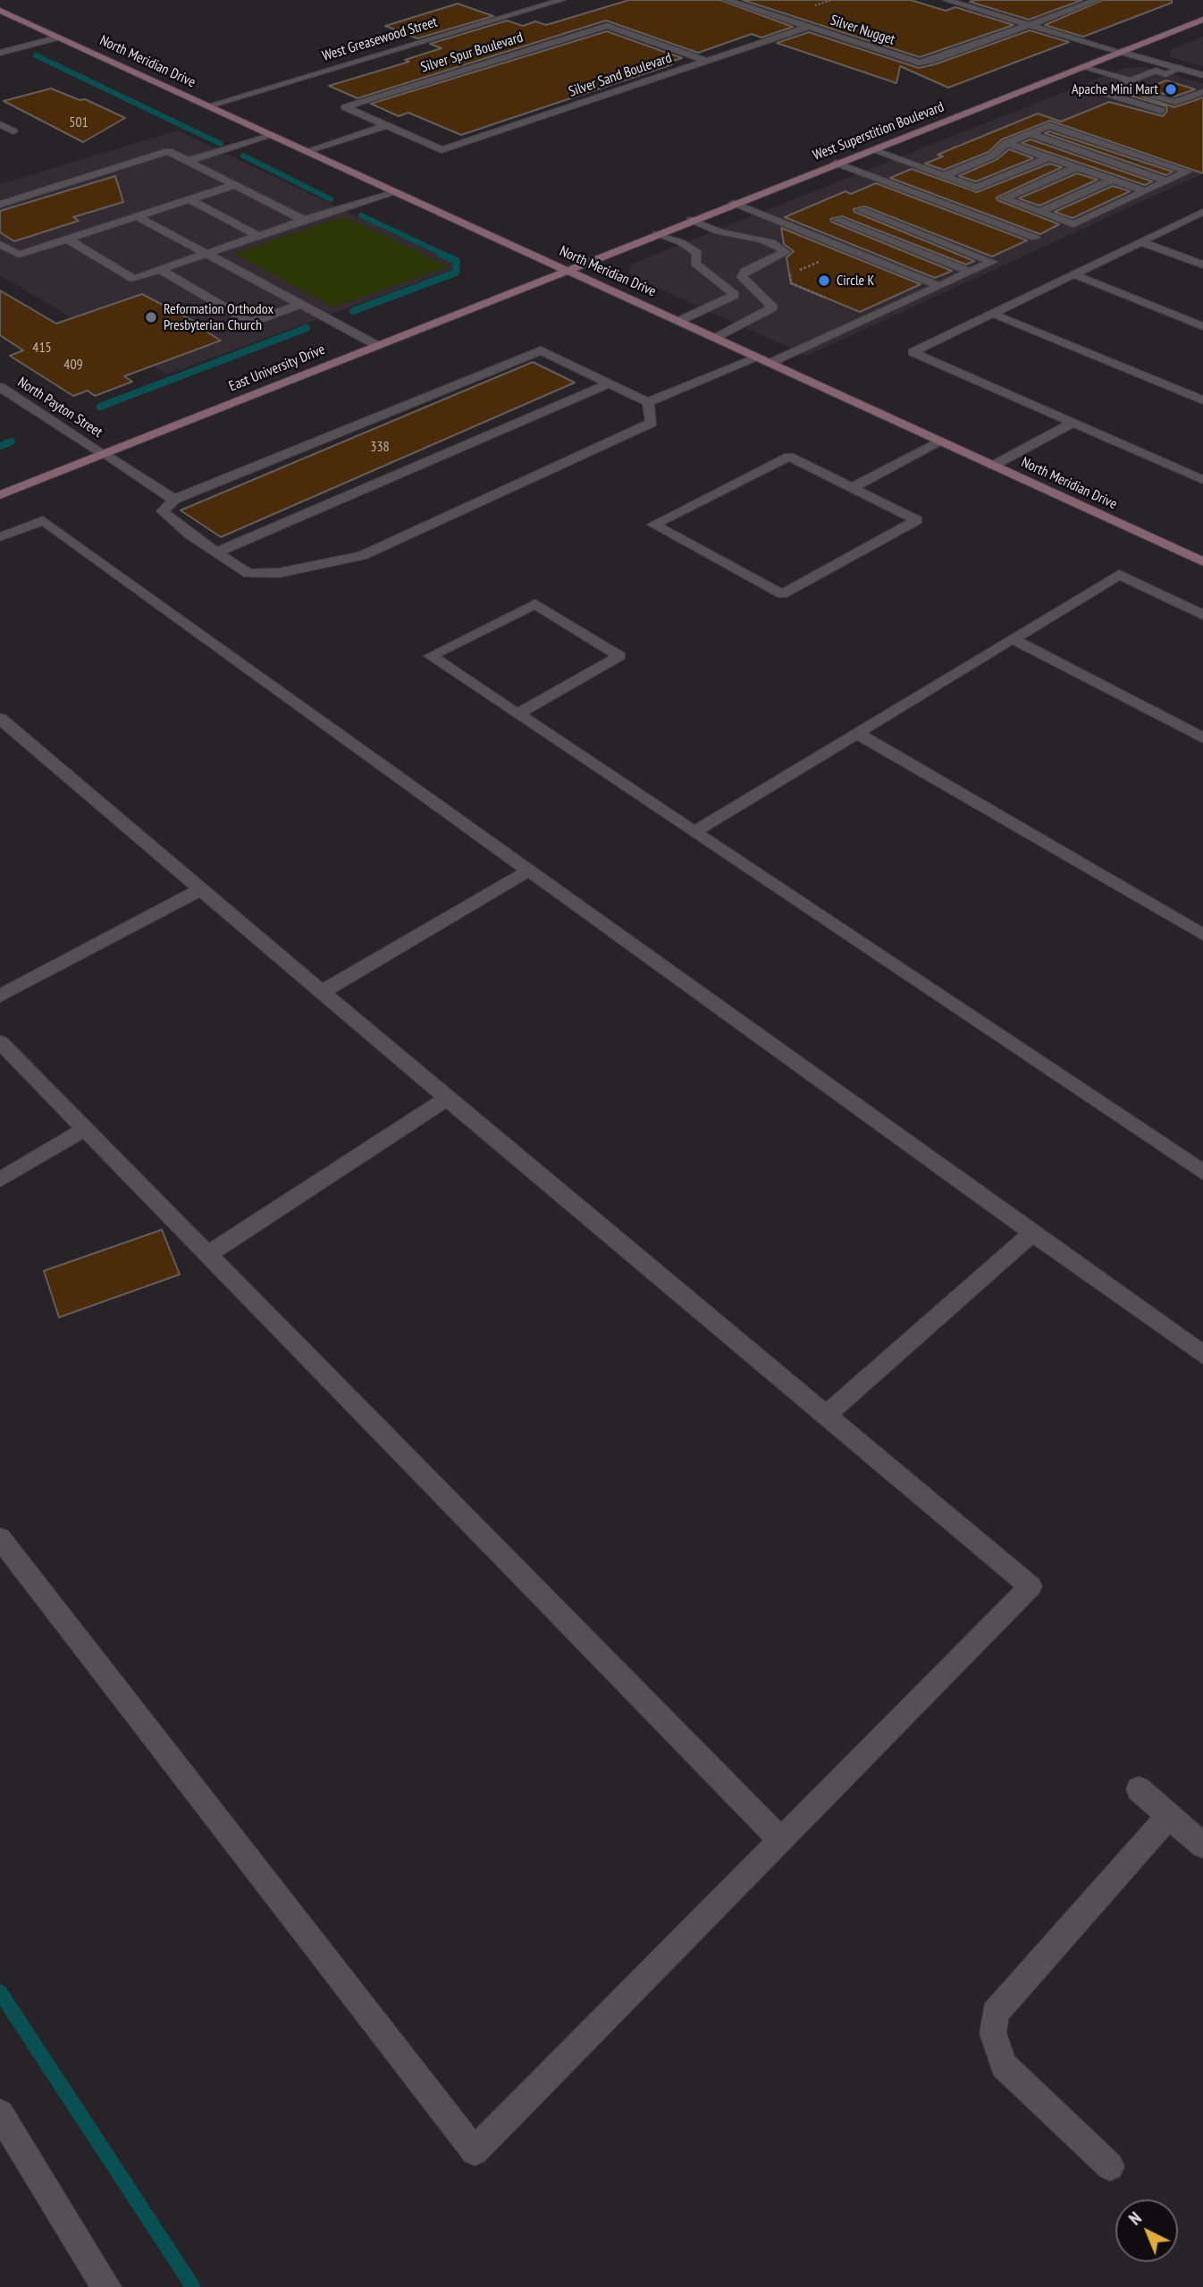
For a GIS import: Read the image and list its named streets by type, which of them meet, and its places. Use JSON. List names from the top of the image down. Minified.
{"streets":{"street":["Silver Nugget","West Greasewood Street","Silver Spur Boulevard","North Meridian Drive","Silver Sand Boulevard","West Superstition Boulevard","East University Drive","North Payton Street"]},"crossings":[["Silver Nugget","Silver Sand Boulevard"],["West Greasewood Street","North Meridian Drive"],["Silver Spur Boulevard","Silver Sand Boulevard"],["North Meridian Drive","West Superstition Boulevard"],["North Meridian Drive","East University Drive"],["West Superstition Boulevard","East University Drive"],["East University Drive","North Payton Street"]],"places":["Apache Mini Mart","Circle K","Reformation Orthodox Presbyterian Church"],"house_numbers":["501","415","409","338"],"north":"top left"}
